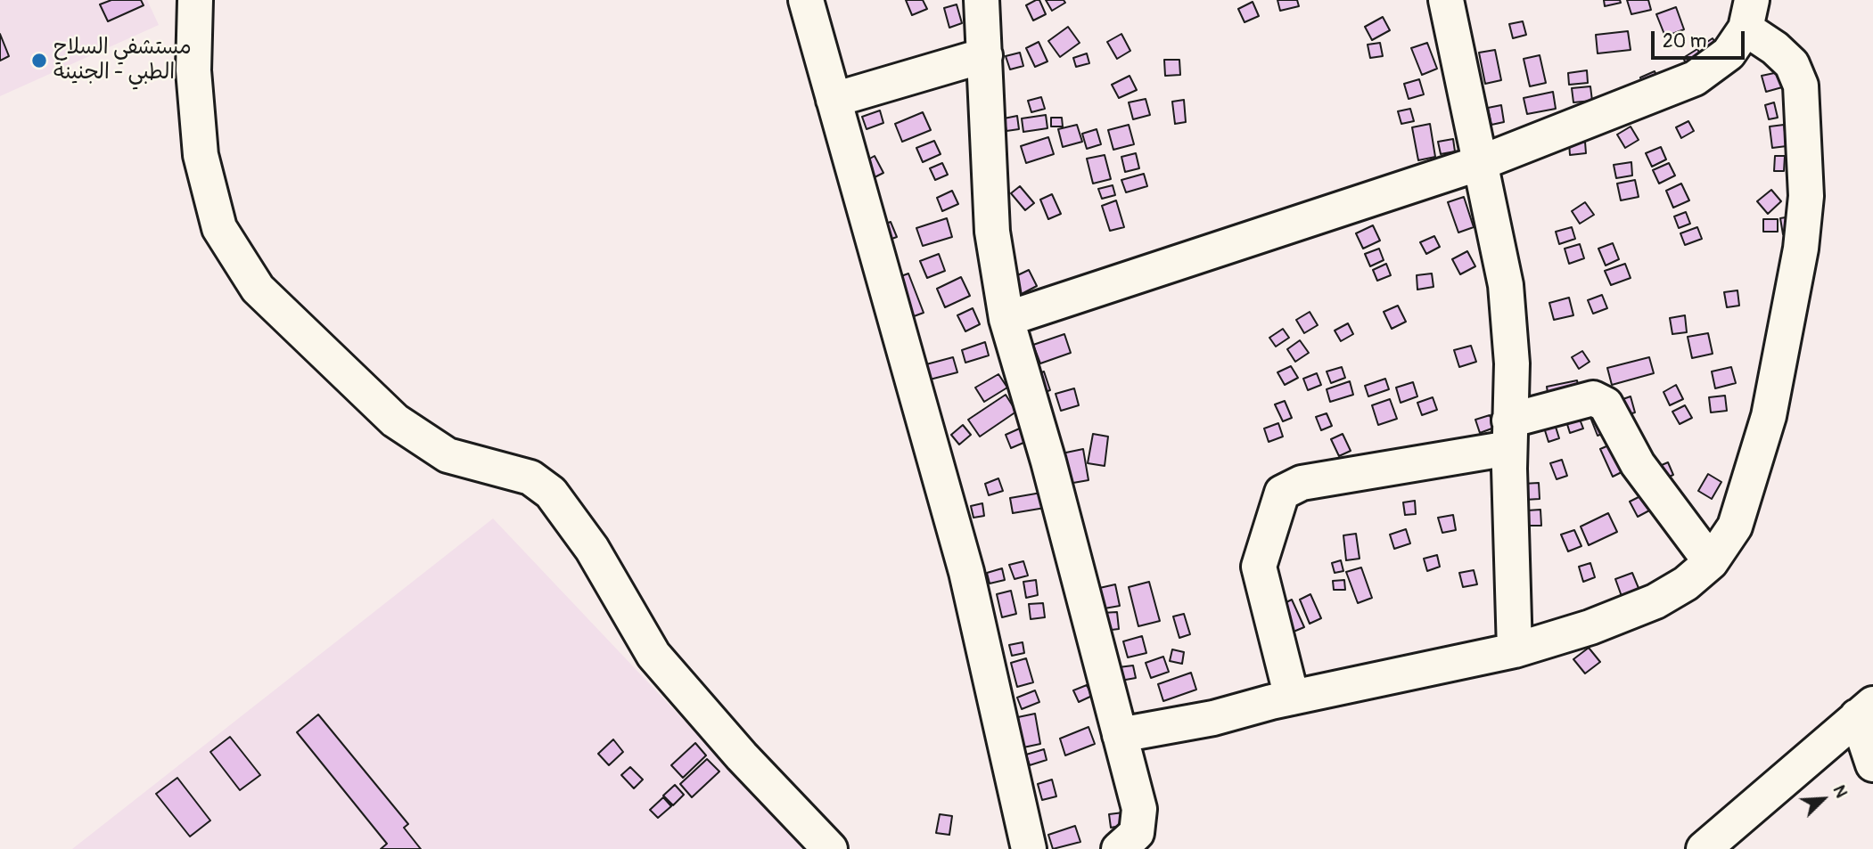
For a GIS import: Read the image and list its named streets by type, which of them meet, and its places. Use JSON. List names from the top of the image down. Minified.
{"places":["مستشفي السلاح الطبي - الجنينة"],"scale_bar":"20 m","north":"top right"}
